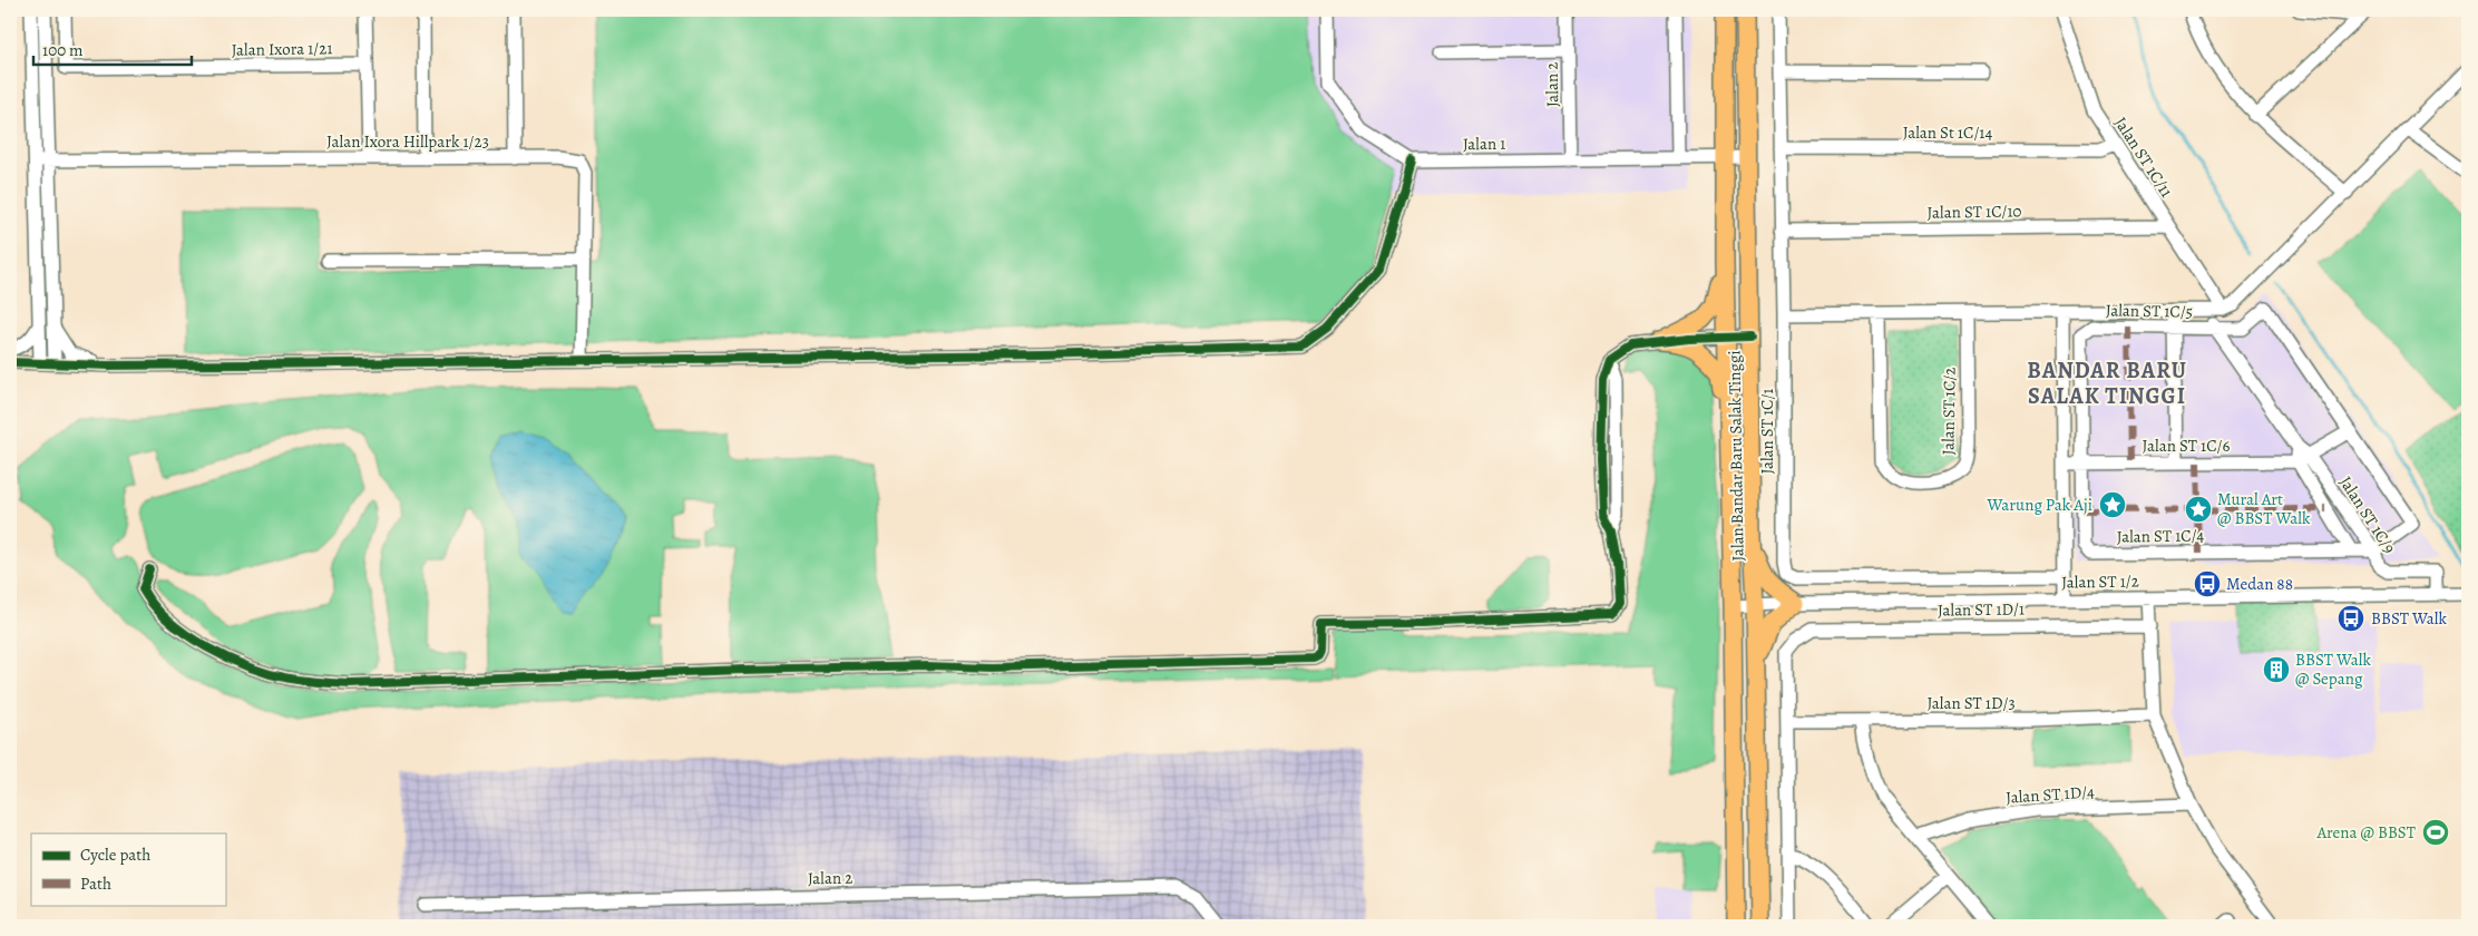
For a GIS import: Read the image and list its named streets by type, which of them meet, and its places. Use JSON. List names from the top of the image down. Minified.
{"streets":{"main road":["Jalan Bandar Baru Salak Tinggi"],"street":["Jalan Ixora 1/21","Jalan 2","Jalan St 1C/14","Jalan Ixora Hillpark 1/23","Jalan 1","Jalan ST 1C/11","Jalan ST 1C/10","Jalan ST 1C/5","Jalan ST 1C/2","Jalan ST 1C/1","Jalan ST 1C/6","Jalan ST 1C/9","Jalan ST 1C/4","Jalan ST 1/2","Jalan ST 1D/1","Jalan ST 1D/3","Jalan ST 1D/4"]},"crossings":[["Jalan 2","Jalan 1"],["Jalan St 1C/14","Jalan ST 1C/11"],["Jalan St 1C/14","Jalan ST 1C/1"],["Jalan 1","Jalan Bandar Baru Salak Tinggi"],["Jalan ST 1C/11","Jalan ST 1C/10"],["Jalan ST 1C/10","Jalan ST 1C/1"],["Jalan ST 1C/5","Jalan ST 1C/6"],["Jalan ST 1C/5","Jalan ST 1C/4"],["Jalan ST 1C/6","Jalan ST 1C/9"],["Jalan ST 1C/6","Jalan ST 1C/4"],["Jalan Bandar Baru Salak Tinggi","Jalan ST 1/2"],["Jalan ST 1C/9","Jalan ST 1C/4"],["Jalan ST 1C/9","Jalan ST 1/2"],["Jalan ST 1D/1","Jalan ST 1D/3"]],"districts":["BANDAR BARU SALAK TINGGI"],"places":{"place":["Warung Pak Aji","Mural Art @ BBST Walk"],"bus stop":["Medan 88","BBST Walk"],"building":["BBST Walk @ Sepang"],"sports":["Arena @ BBST"]},"legend":["Cycle path","Path"],"scale_bar":"100 m"}
